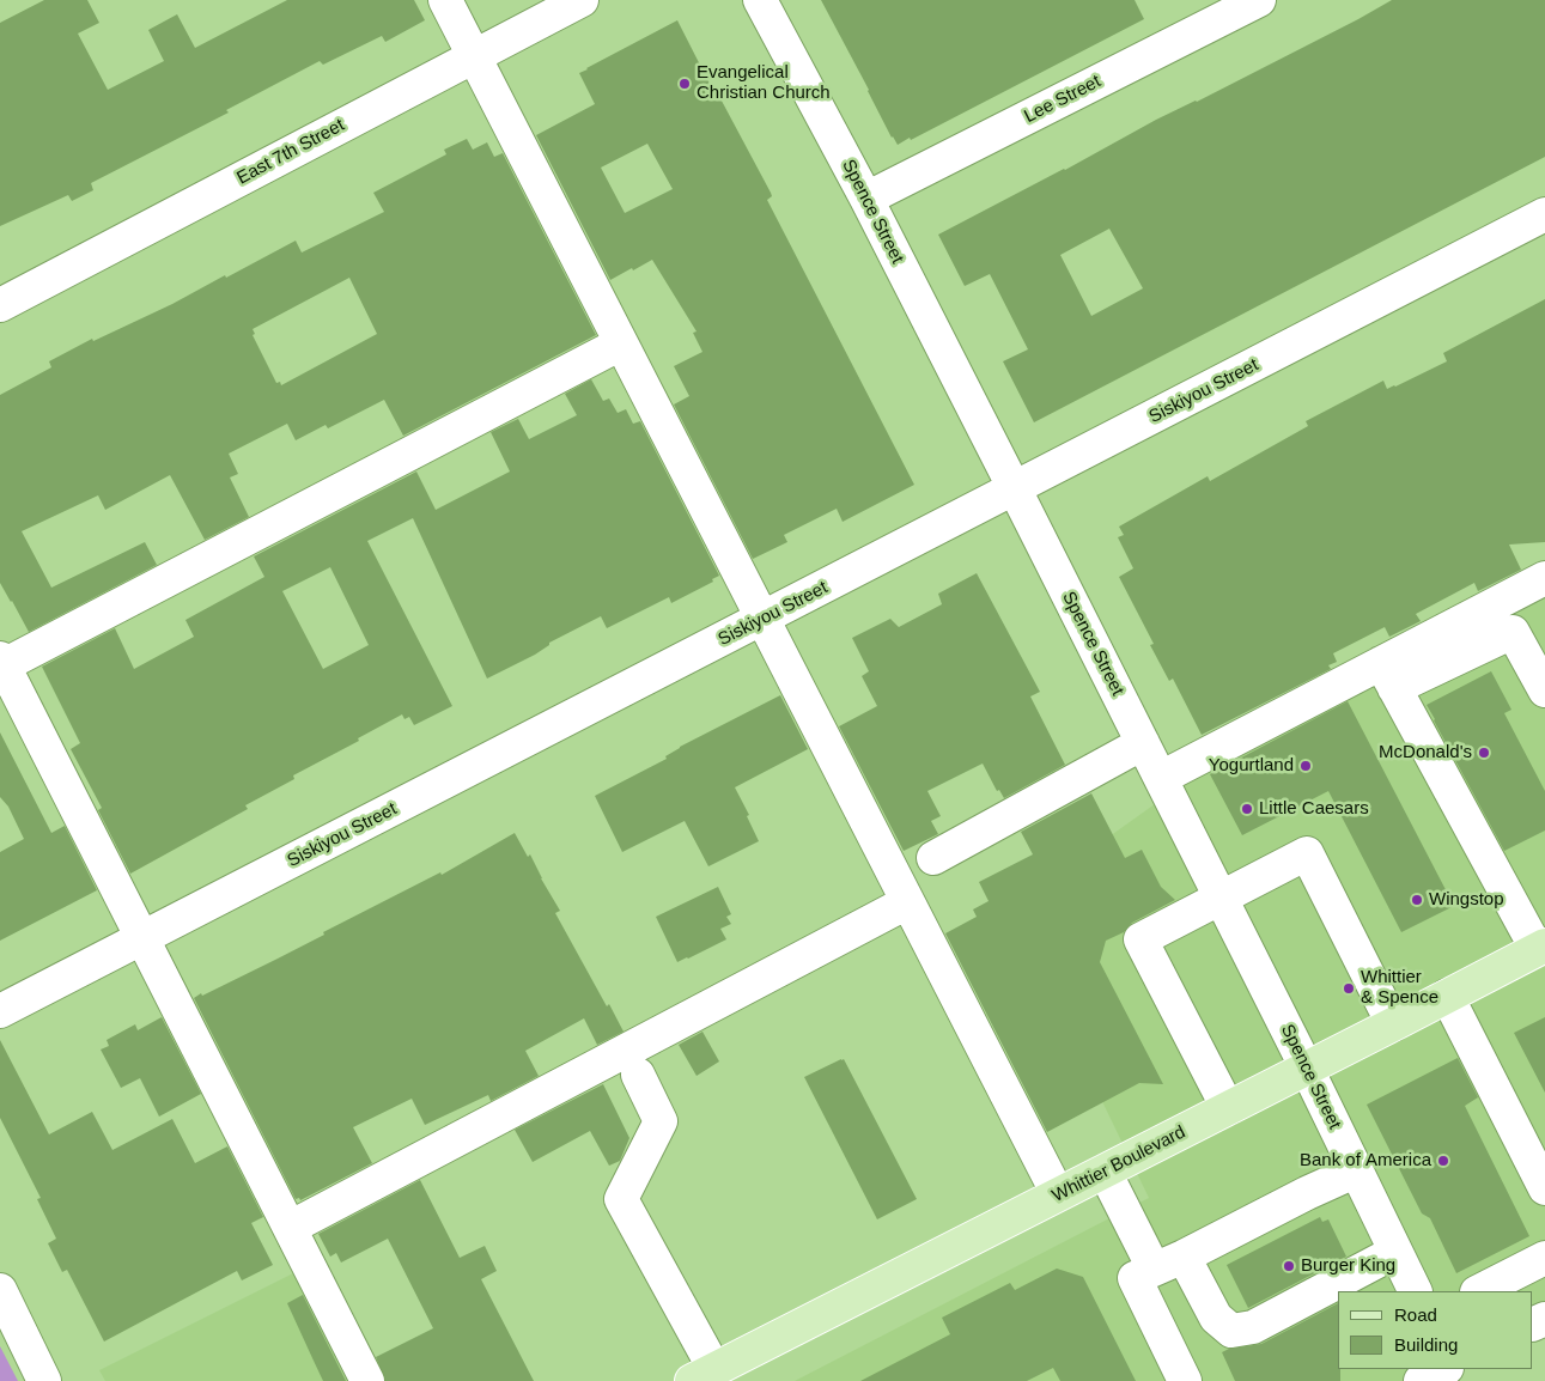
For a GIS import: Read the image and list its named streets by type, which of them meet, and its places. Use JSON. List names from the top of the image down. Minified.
{"streets":{"main road":["Whittier Boulevard"],"street":["Lee Street","East 7th Street","Spence Street","Siskiyou Street"]},"crossings":[["Lee Street","Spence Street"],["Spence Street","Siskiyou Street"],["Spence Street","Whittier Boulevard"]],"places":["Evangelical Christian Church","McDonald's","Yogurtland","Little Caesars","Wingstop","Whittier & Spence","Bank of America","Burger King"],"legend":["Road","Building"]}
